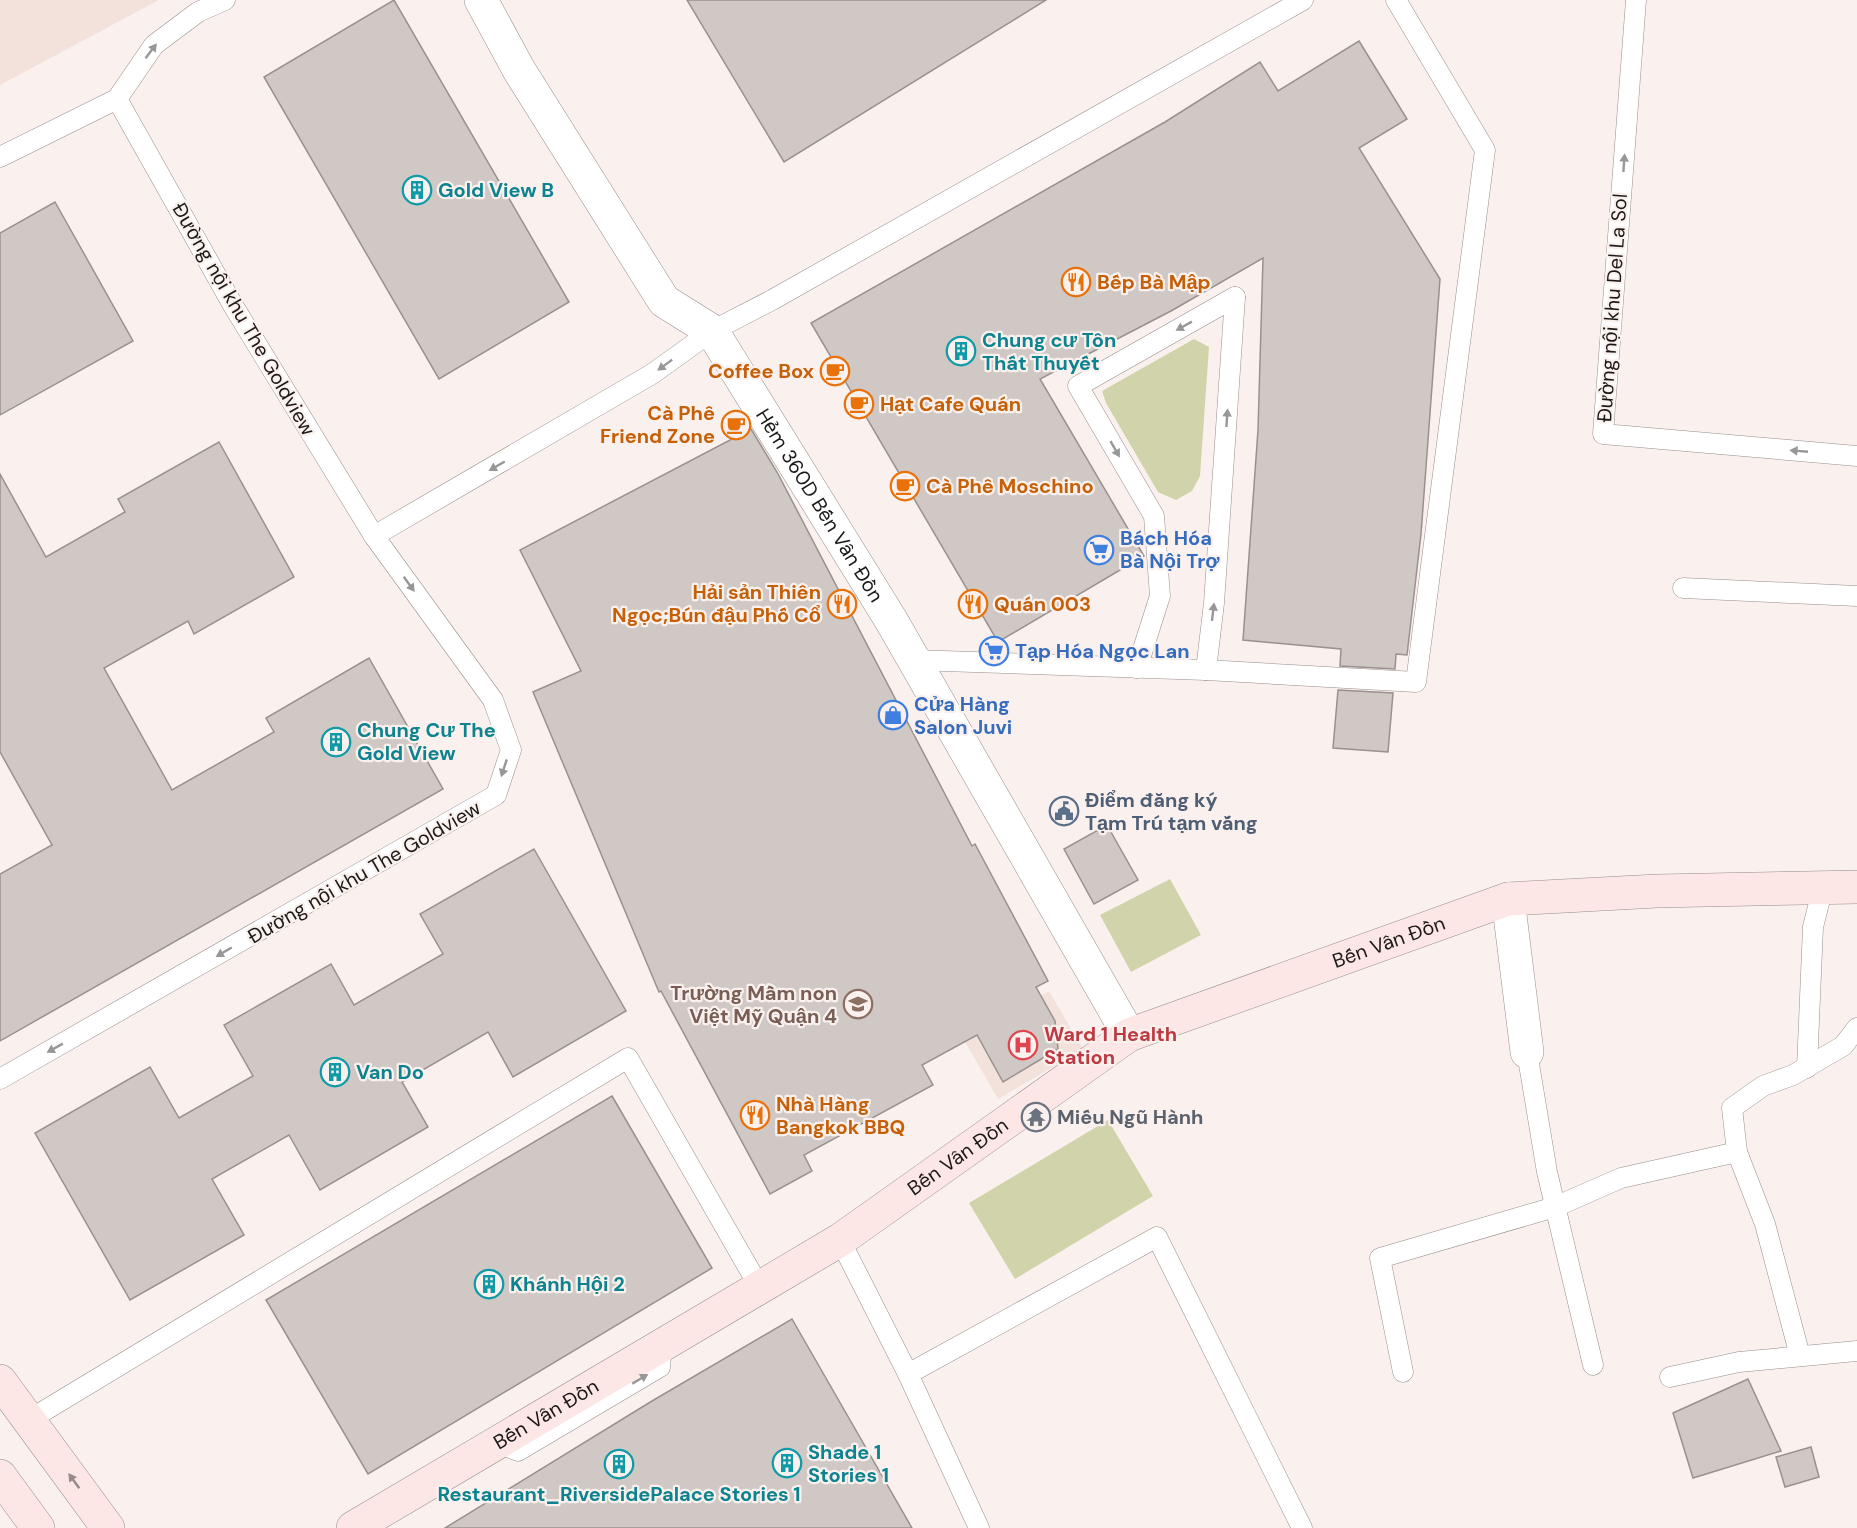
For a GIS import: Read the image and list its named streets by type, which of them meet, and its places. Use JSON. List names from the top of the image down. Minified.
{"streets":{"main road":["Bến Vân Đồn"],"street":["Hẻm 360D Bến Vân Đồn"],"lane":["Đường nội khu Del La Sol","Đường nội khu The Goldview"]},"crossings":[["Hẻm 360D Bến Vân Đồn","Bến Vân Đồn"]],"places":{"building":["Gold View B","Chung cư Tôn Thất Thuyết","Chung Cư The Gold View","Van Do","Khánh Hội 2","Shade 1 Stories 1","Restaurant_RiversidePalace Stories 1"],"restaurant":["Bếp Bà Mập","Hải sản Thiên Ngọc;Bún đậu Phố Cổ","Quán 003","Nhà Hàng Bangkok BBQ"],"cafe":["Coffee Box","Hạt Cafe Quán","Cà Phê Friend Zone","Cà Phê Moschino"],"supermarket":["Bách Hóa Bà Nội Trợ","Tạp Hóa Ngọc Lan"],"shop":["Cửa Hàng Salon Juvi"],"public building":["Điểm đăng ký Tạm Trú tạm vắng"],"school or university":["Trường Mầm non Việt Mỹ Quận 4"],"hospital":["Ward 1 Health Station"],"temple":["Miếu Ngũ Hành"]}}
